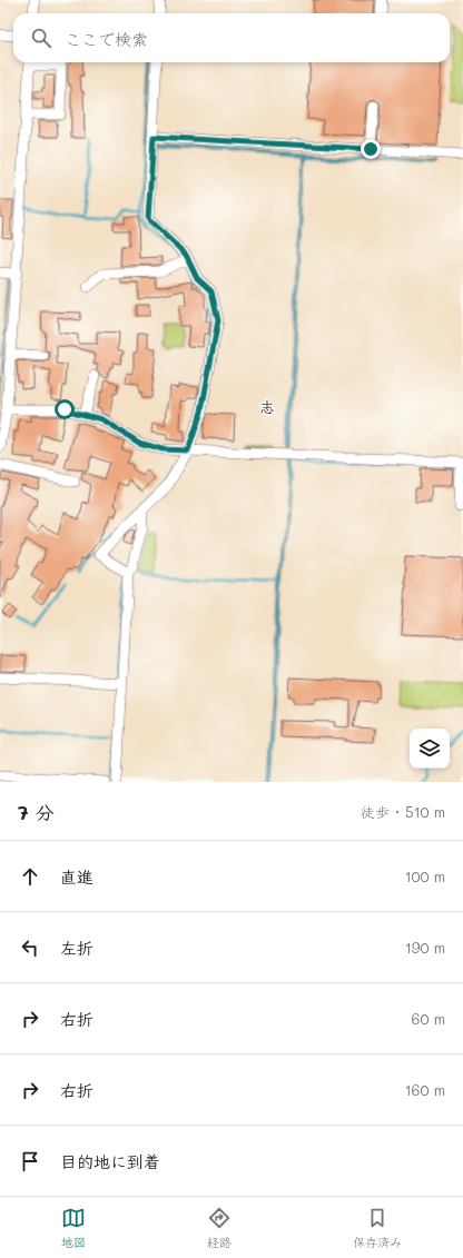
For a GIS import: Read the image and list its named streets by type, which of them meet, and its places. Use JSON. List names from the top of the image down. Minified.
{"districts":["志"],"page":{"search":"ここで検索","heading":["7 分","徒歩 · 510 m"],"list":[["直進","100 m"],["左折","190 m"],["右折","60 m"],["右折","160 m"],"目的地に到着"],"nav":["地図","経路","保存済み"]}}
